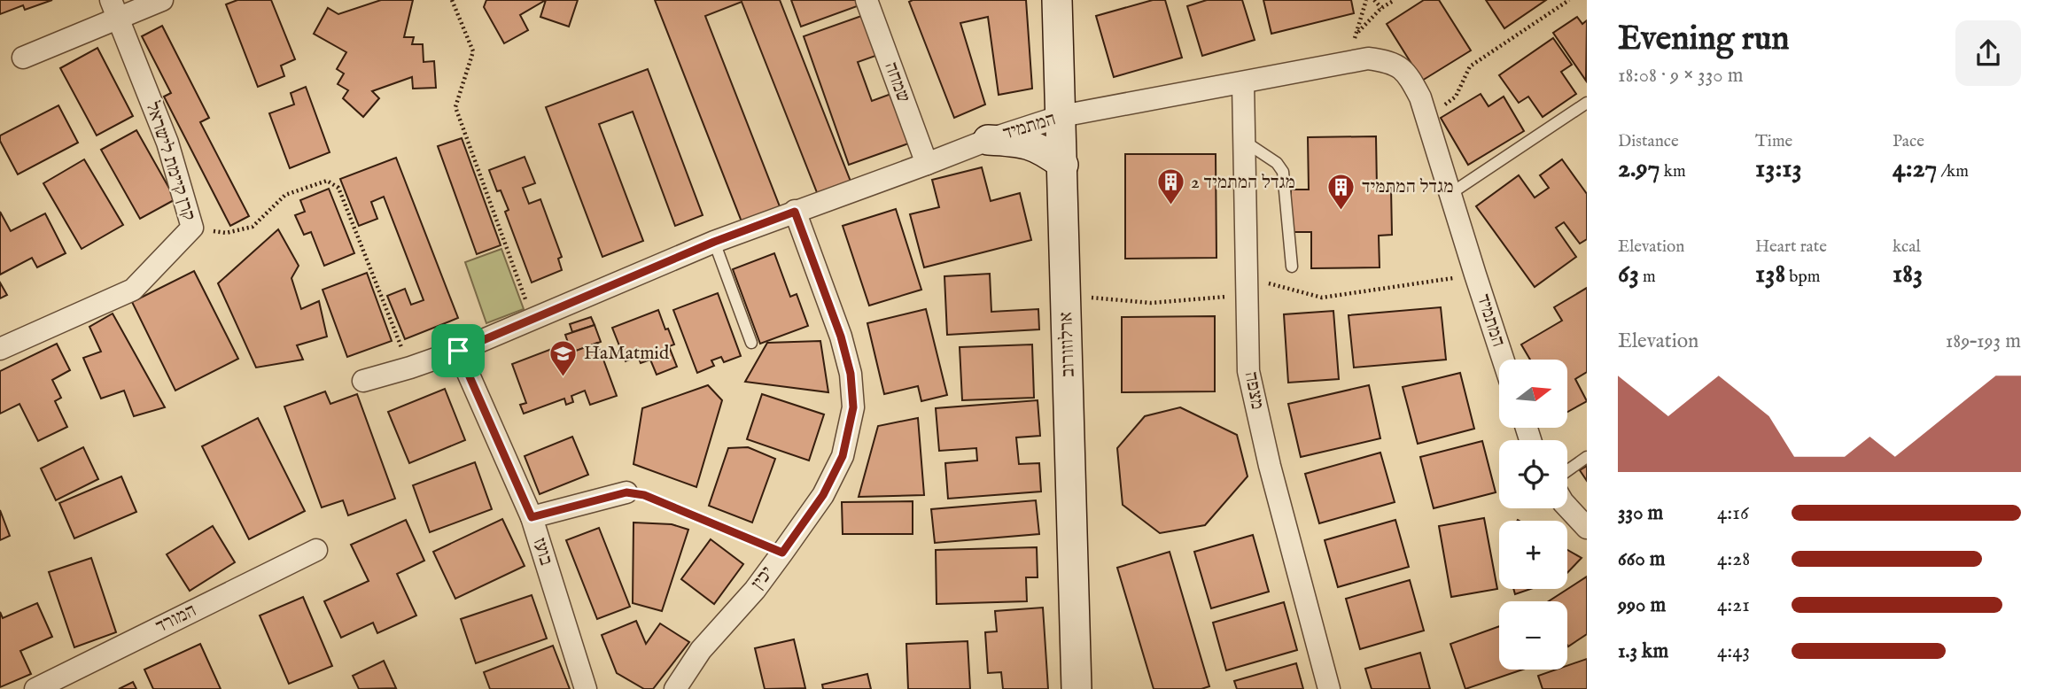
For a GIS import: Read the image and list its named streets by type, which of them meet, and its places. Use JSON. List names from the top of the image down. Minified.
{"streets":{"street":["שמחה","המתמיד","קרן קיימת לישראל","ארלוזורוב","מצפה","בועז","יכין","המורד"]},"crossings":[["שמחה","המתמיד"],["המתמיד","ארלוזורוב"],["המתמיד","מצפה"],["המתמיד","בועז"],["המתמיד","יכין"]],"places":{"building":["מגדל המתמיד 2","מגדל המתמיד"],"school or university":["HaMatmid"]},"north":"right","page":{"heading":["Evening run","18:08 · 9 × 330 m"],"stats":[["Distance","2.97 km"],["Time","13:13"],["Pace","4:27 /km"],["Elevation","63 m"],["Heart rate","138 bpm"],["kcal","183"]],"chart":["Elevation","189–193 m"],"map_buttons":["+","−"],"list":[{"name":"330 m","note":"4:16"},{"name":"660 m","note":"4:28"},{"name":"990 m","note":"4:21"},{"name":"1.3 km","note":"4:43"}]}}
